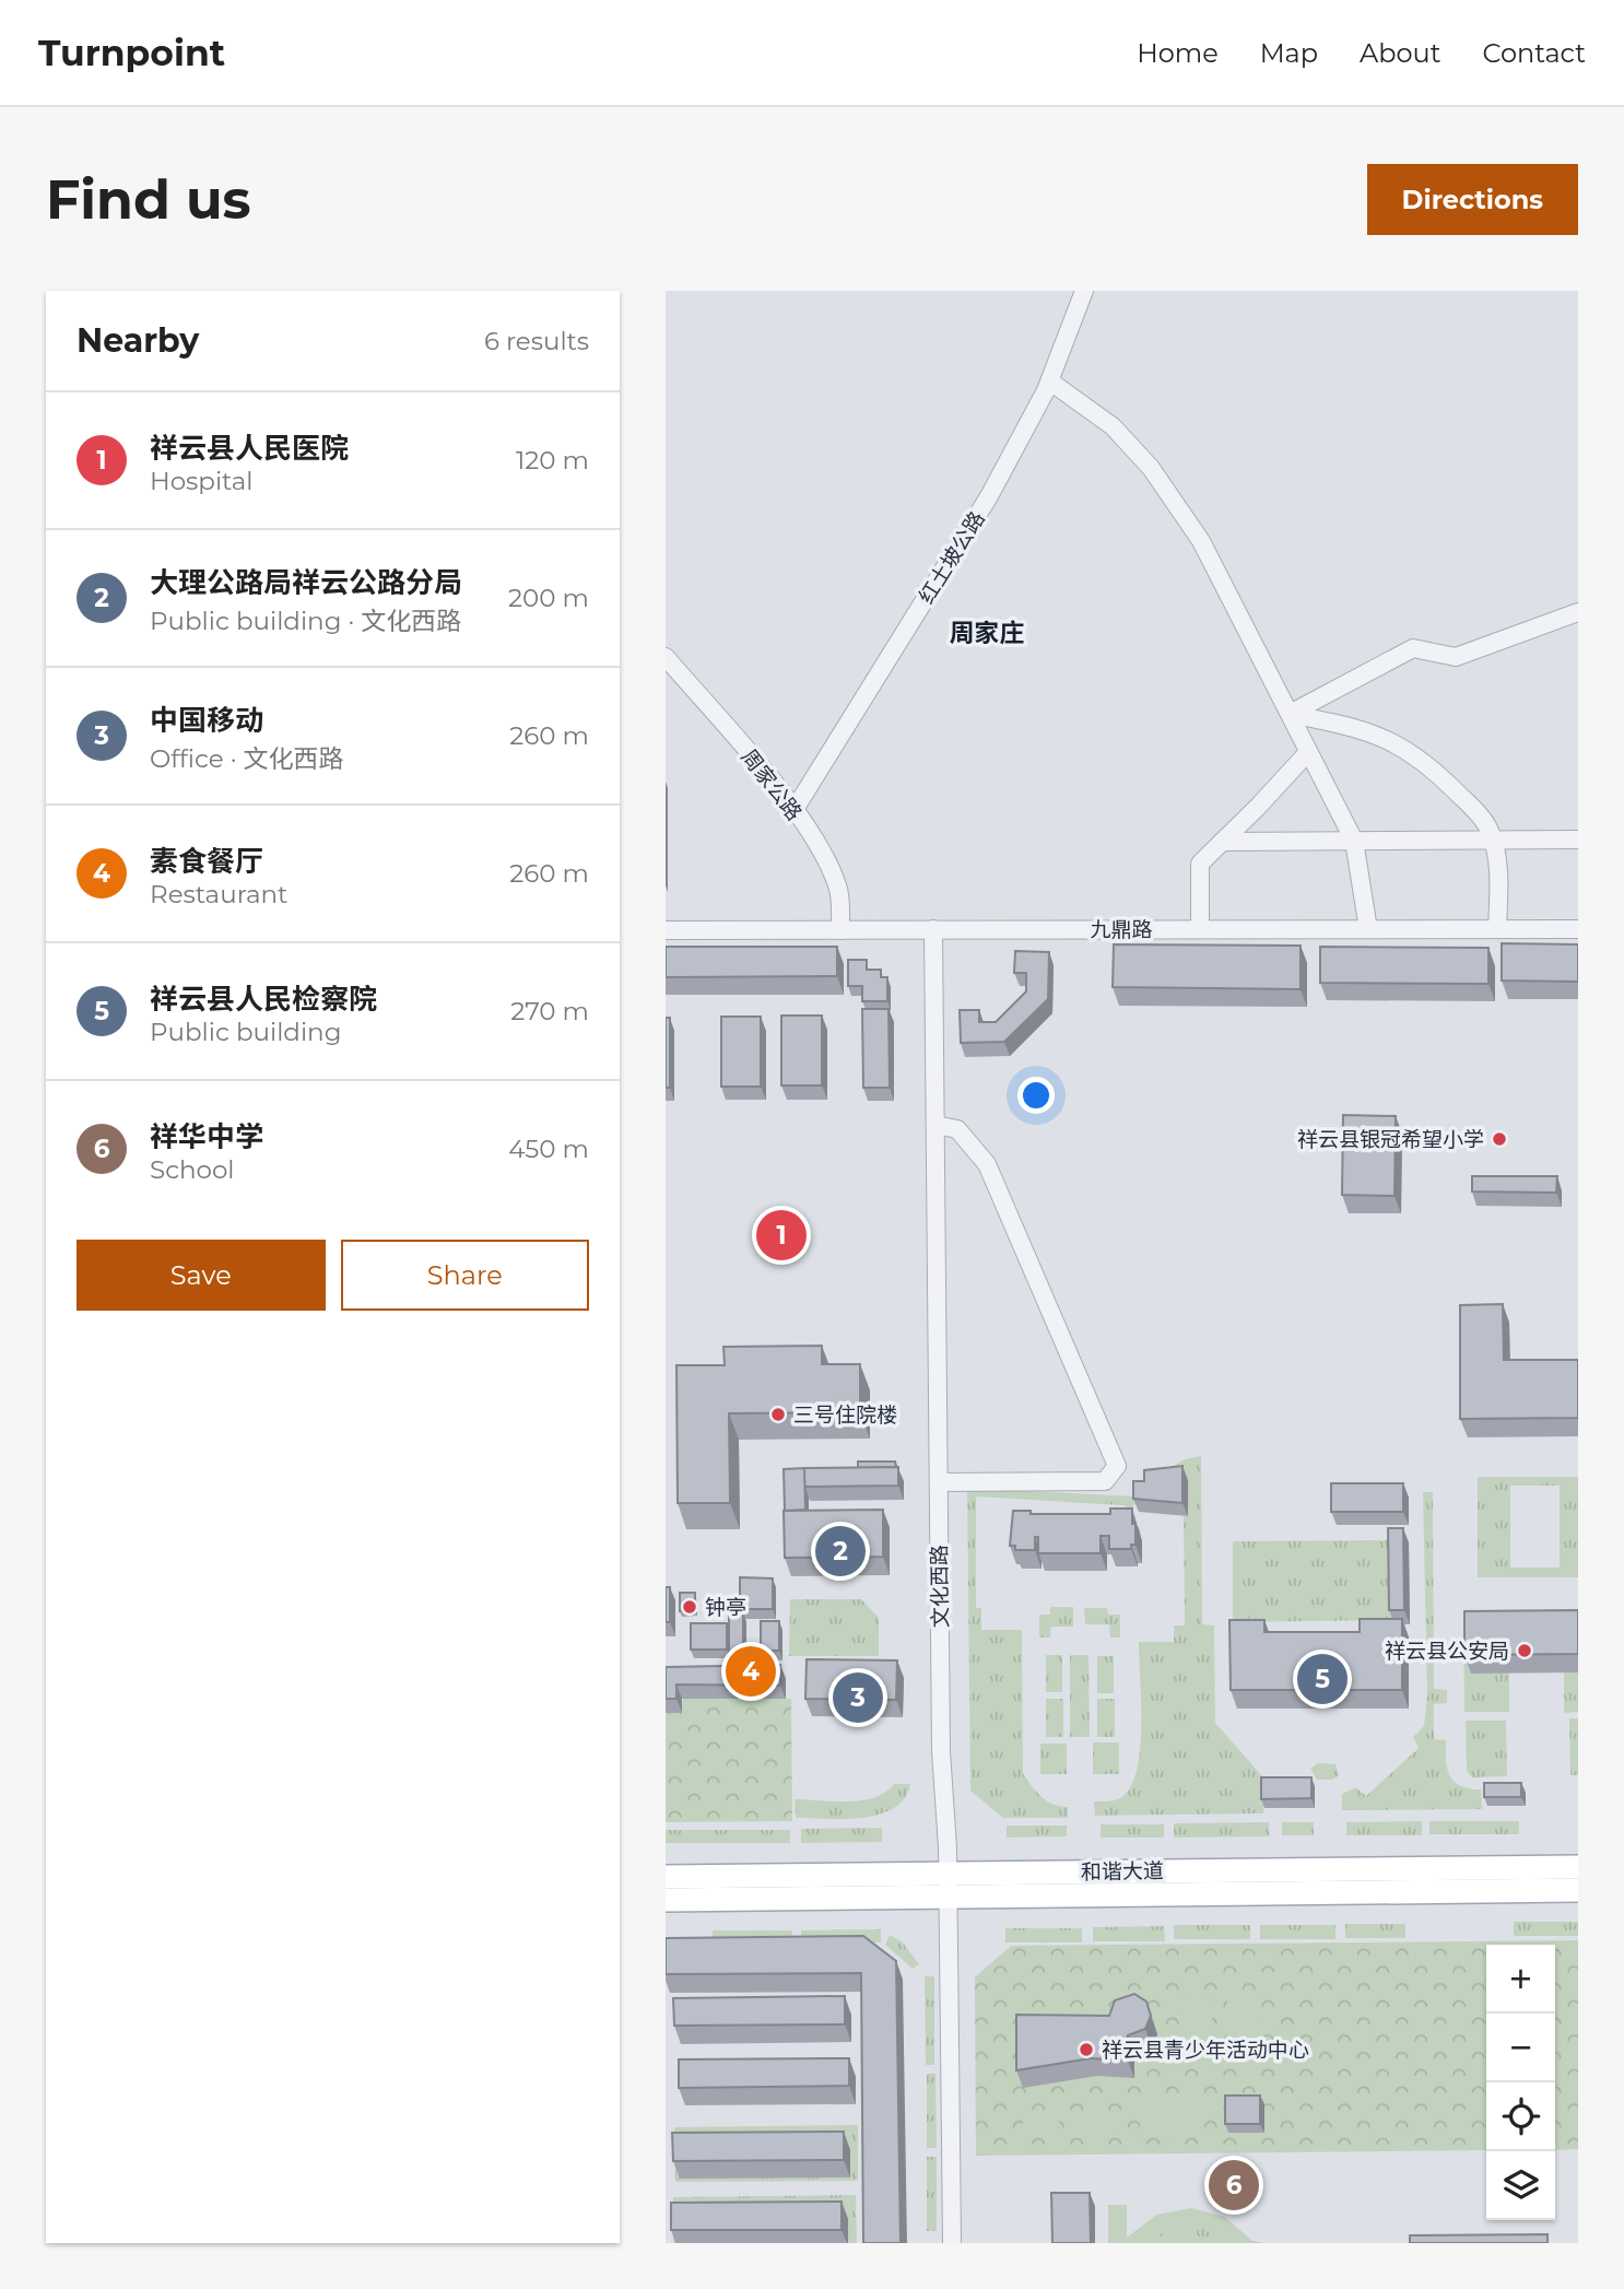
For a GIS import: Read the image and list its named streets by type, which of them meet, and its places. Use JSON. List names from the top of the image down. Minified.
{"streets":{"main road":["和谐大道"],"street":["红土坡公路","周家公路","九鼎路","文化西路"]},"crossings":[["红土坡公路","周家公路"],["周家公路","九鼎路"],["九鼎路","文化西路"],["文化西路","和谐大道"]],"districts":["周家庄"],"places":["祥云县银冠希望小学","三号住院楼","钟亭","祥云县公安局","祥云县青少年活动中心"],"page":{"header":"Turnpoint","nav":["Home","Map","About","Contact"],"buttons":["Directions",["Save","Share"]],"title":"Find us","heading":["Nearby","6 results"],"list":[{"mark":"1","name":"祥云县人民医院","note":"Hospital","value":"120 m"},{"mark":"2","name":"大理公路局祥云公路分局","note":"Public building · 文化西路","value":"200 m"},{"mark":"3","name":"中国移动","note":"Office · 文化西路","value":"260 m"},{"mark":"4","name":"素食餐厅","note":"Restaurant","value":"260 m"},{"mark":"5","name":"祥云县人民检察院","note":"Public building","value":"270 m"},{"mark":"6","name":"祥华中学","note":"School","value":"450 m"}],"pins":["1","2","4","5","3","6"],"map_buttons":["+","−"]}}
